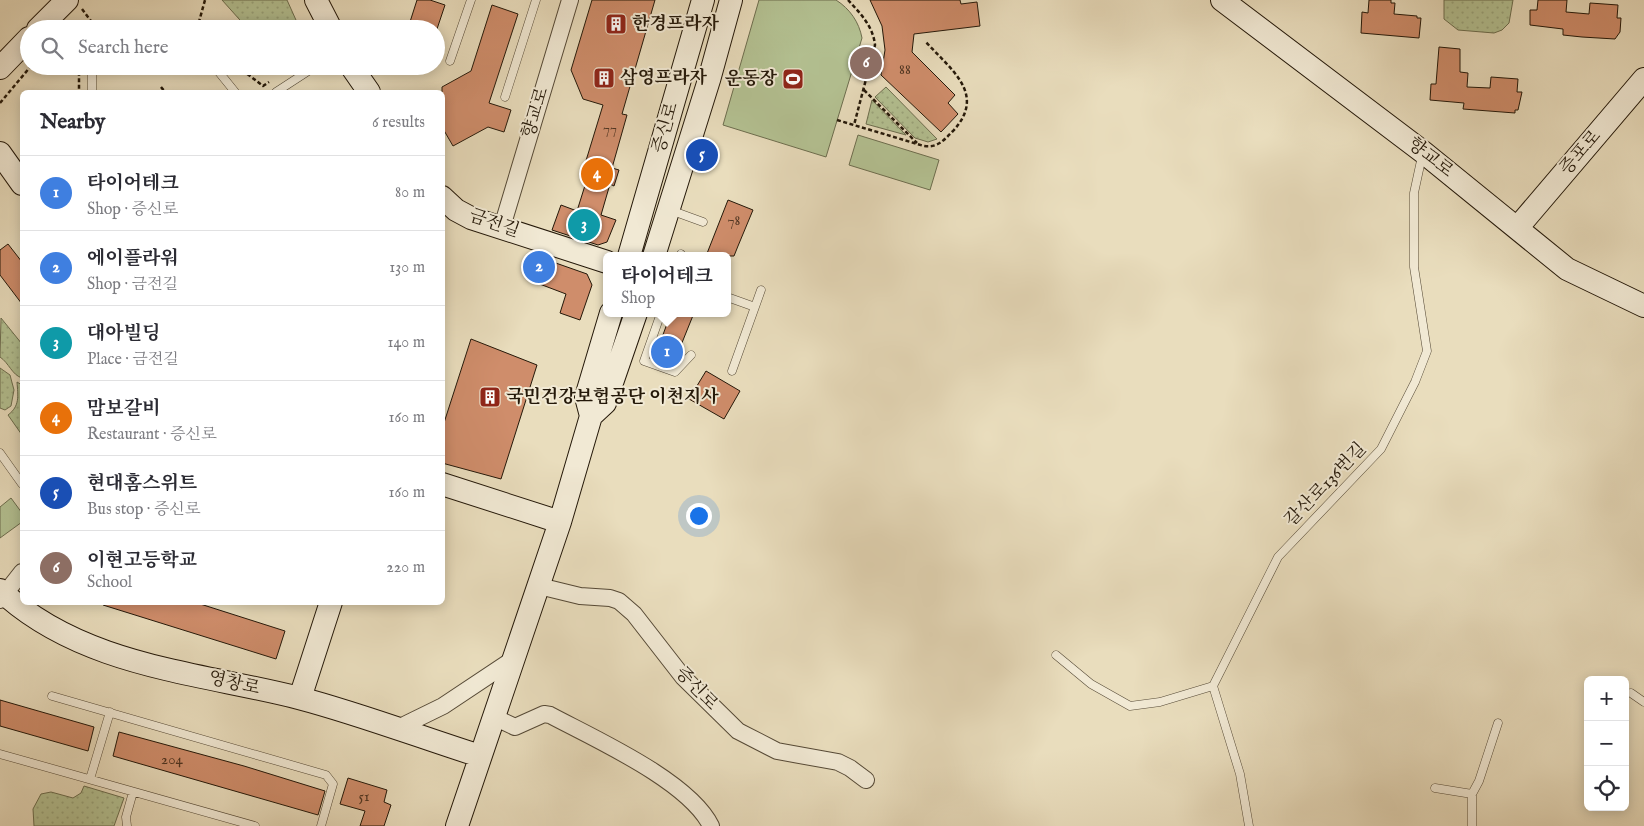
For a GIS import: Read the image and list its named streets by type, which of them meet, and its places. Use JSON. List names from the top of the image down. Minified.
{"streets":{"main road":["향교로","증신로","증포로","금전길","영창로"],"lane":["갈산로136번길"]},"crossings":[["향교로","증포로"],["향교로","금전길"],["향교로","갈산로136번길"]],"places":{"building":["한경프라자","삼영프라자","국민건강보험공단 이천지사"],"sports":["운동장"]},"house_numbers":["88","77","78","204","51"],"page":{"search":"Search here","pins":["6","5","4","3","2","1"],"heading":["Nearby","6 results"],"list":[{"mark":"1","name":"타이어테크","note":"Shop · 증신로","value":"80 m"},{"mark":"2","name":"에이플라워","note":"Shop · 금전길","value":"130 m"},{"mark":"3","name":"대아빌딩","note":"Place · 금전길","value":"140 m"},{"mark":"4","name":"맘보갈비","note":"Restaurant · 증신로","value":"160 m"},{"mark":"5","name":"현대홈스위트","note":"Bus stop · 증신로","value":"160 m"},{"mark":"6","name":"이현고등학교","note":"School","value":"220 m"}],"popup":["타이어테크","Shop"],"map_buttons":["+","−"]}}
